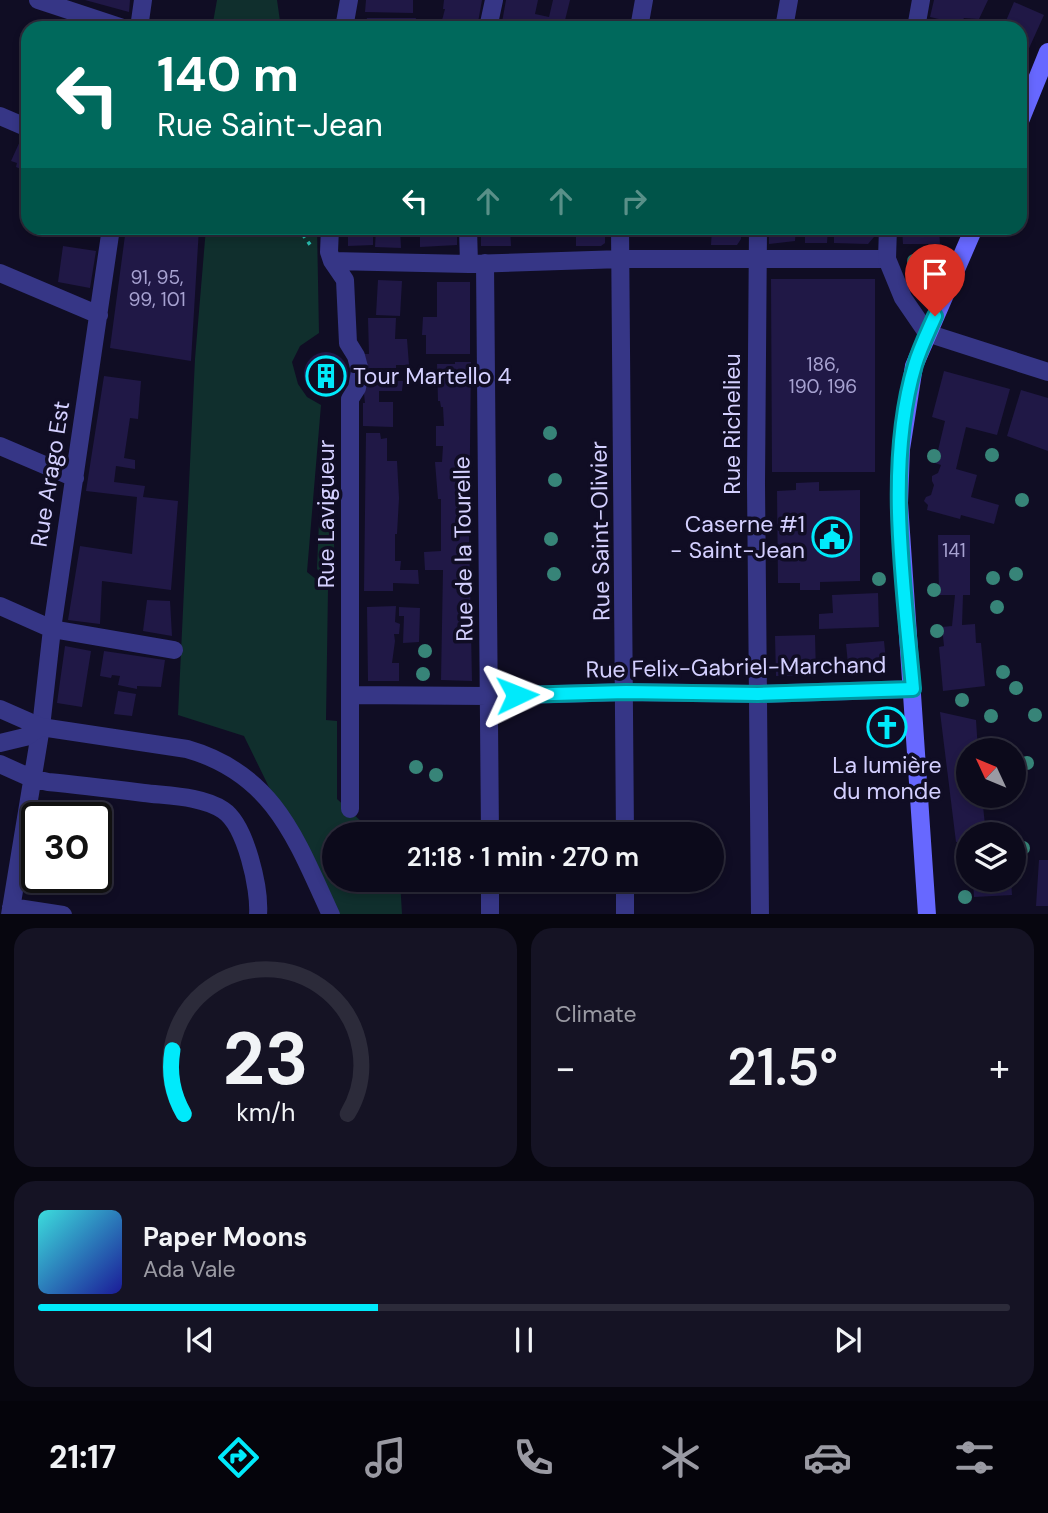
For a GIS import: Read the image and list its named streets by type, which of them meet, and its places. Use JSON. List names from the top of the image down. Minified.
{"streets":{"street":["Rue Richelieu","Rue Arago Est","Rue Lavigueur","Rue Saint-Olivier","Rue de la Tourelle","Rue Felix-Gabriel-Marchand"]},"crossings":[["Rue Richelieu","Rue Felix-Gabriel-Marchand"],["Rue Lavigueur","Rue Felix-Gabriel-Marchand"],["Rue Saint-Olivier","Rue Felix-Gabriel-Marchand"],["Rue de la Tourelle","Rue Felix-Gabriel-Marchand"]],"places":{"building":["Tour Martello 4"],"public building":["Caserne #1 - Saint-Jean"],"church":["La lumière du monde"]},"house_numbers":["91, 95, 99, 101","186, 190, 196","141"],"north":"top left","page":{"turn":["140 m","Rue Saint-Jean"],"limit":"30","trip":"21:18 · 1 min · 270 m","tile":"Climate","heat":["−","21.5°","+"],"song":["Paper Moons","Ada Vale"],"tabs":"21:17","gauge":["23","km/h"]}}
